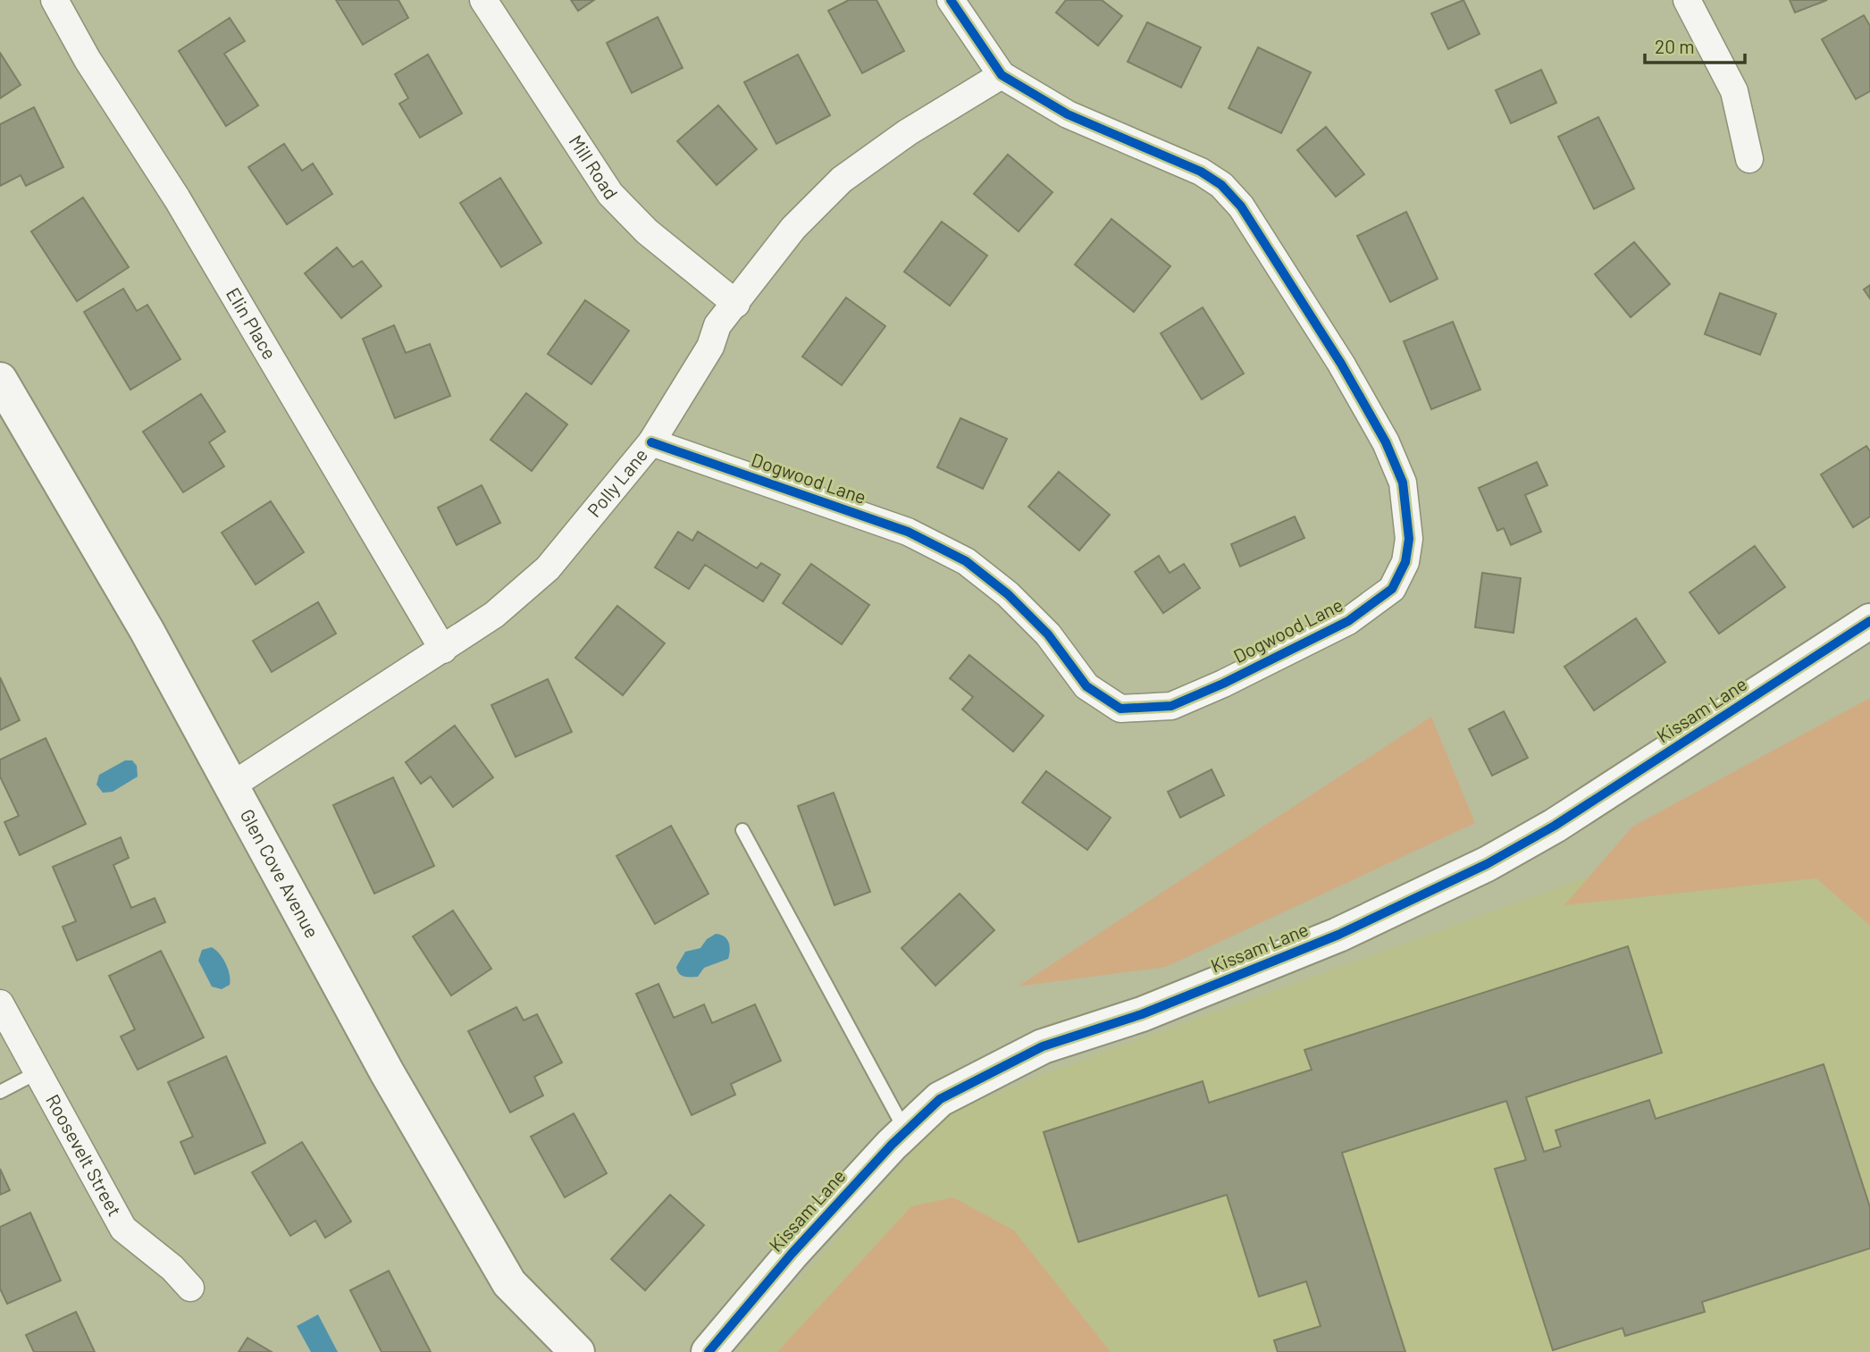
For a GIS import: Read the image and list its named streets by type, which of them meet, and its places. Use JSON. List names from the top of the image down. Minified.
{"streets":{"street":["Mill Road","Elin Place","Dogwood Lane","Polly Lane","Kissam Lane","Glen Cove Avenue","Roosevelt Street"]},"crossings":[["Mill Road","Polly Lane"],["Elin Place","Polly Lane"],["Dogwood Lane","Polly Lane"],["Polly Lane","Glen Cove Avenue"]],"scale_bar":"20 m"}
